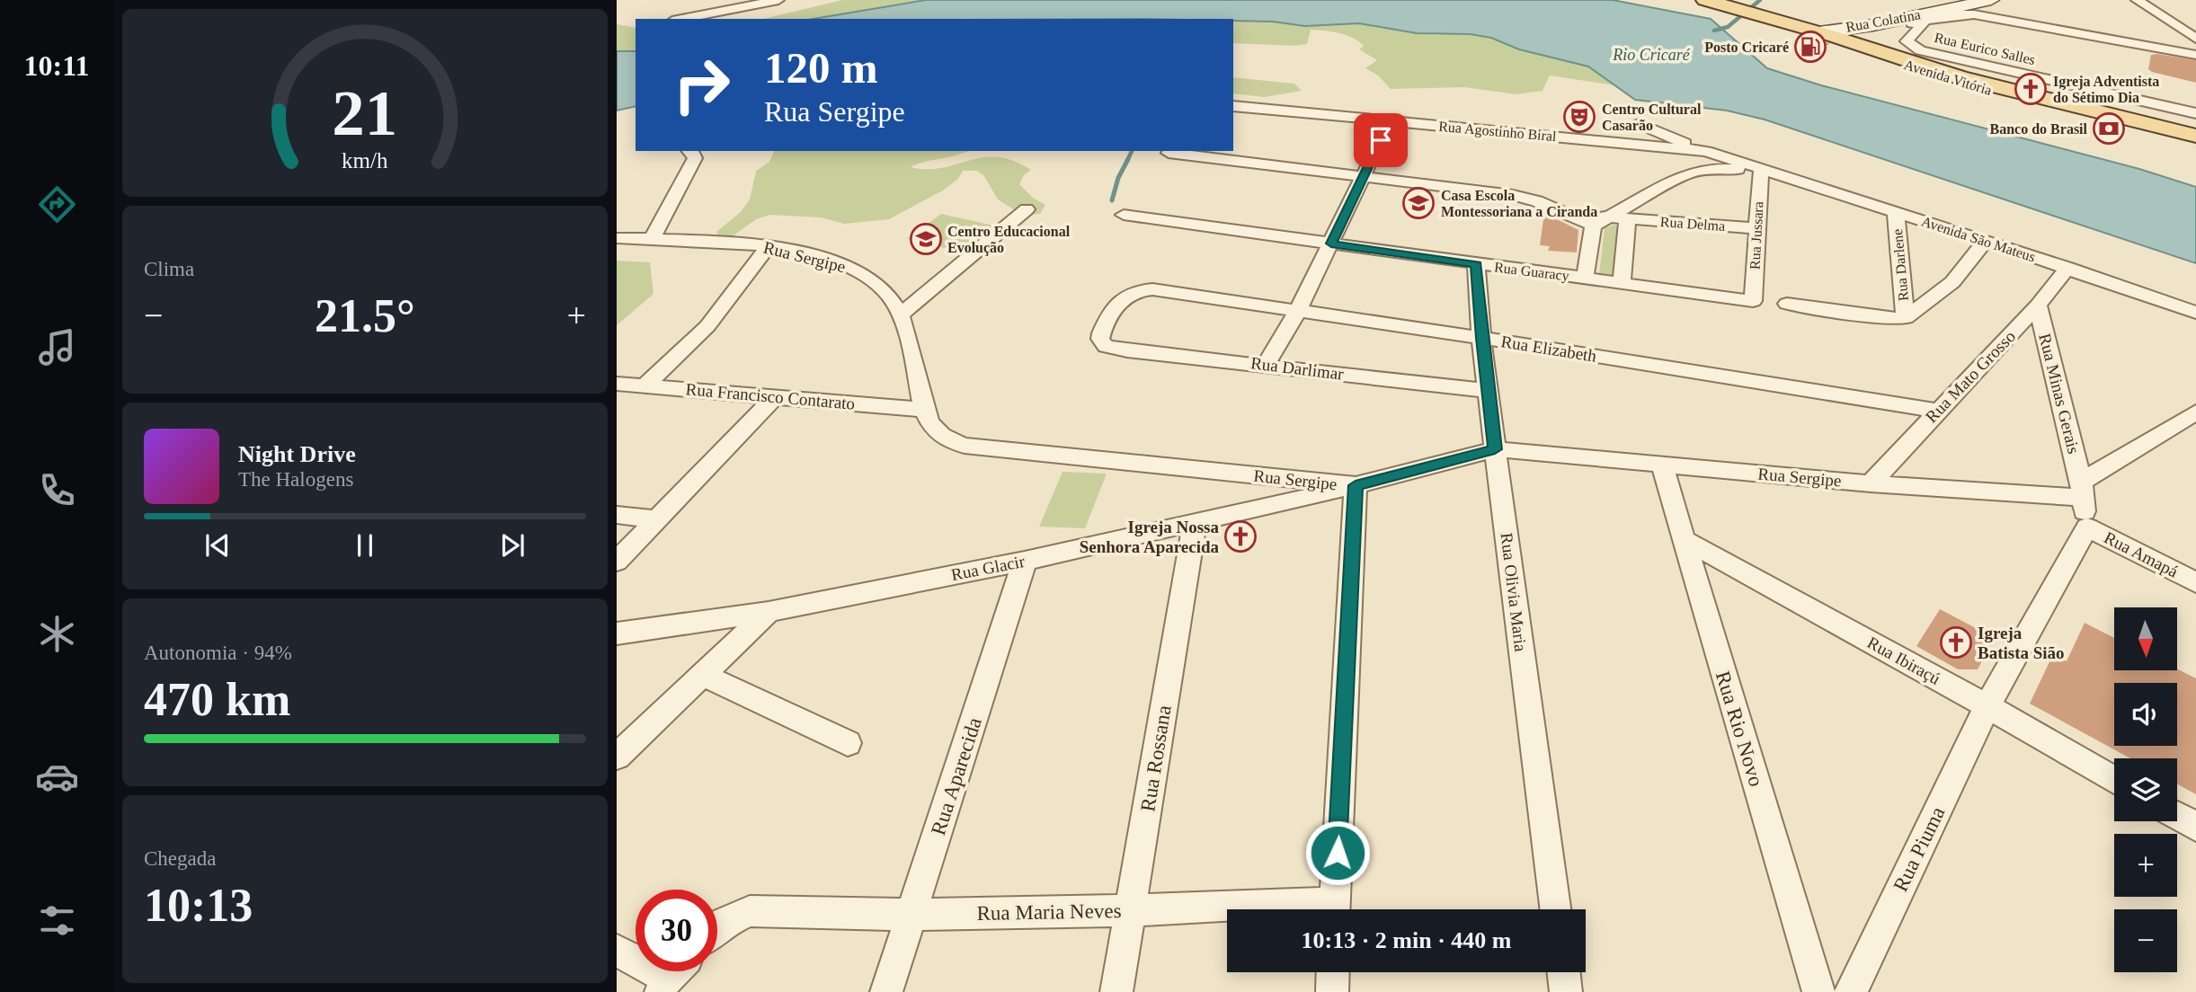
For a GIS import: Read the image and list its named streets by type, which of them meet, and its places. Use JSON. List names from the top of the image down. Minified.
{"streets":{"main road":["Rua Colatina","Avenida Vitória"],"street":["Rua Eurico Salles","Rua Agostinho Biral","Rua Delma","Rua Jussara","Avenida São Mateus","Rua Sergipe","Rua Darlene","Rua Guaracy","Rua Elizabeth","Rua Darlimar","Rua Mato Grosso","Rua Minas Gerais","Rua Francisco Contarato","Rua Amapá","Rua Glacir","Rua Olivia Maria","Rua Ibiraçú","Rua Rio Novo","Rua Rossana","Rua Aparecida","Rua Piuma","Rua Maria Neves"]},"crossings":[["Rua Colatina","Avenida Vitória"],["Rua Agostinho Biral","Rua Jussara"],["Rua Agostinho Biral","Avenida São Mateus"],["Rua Delma","Rua Jussara"],["Rua Jussara","Avenida São Mateus"],["Rua Jussara","Rua Guaracy"],["Avenida São Mateus","Rua Darlene"],["Avenida São Mateus","Rua Mato Grosso"],["Rua Sergipe","Rua Mato Grosso"],["Rua Sergipe","Rua Minas Gerais"],["Rua Sergipe","Rua Francisco Contarato"],["Rua Sergipe","Rua Glacir"],["Rua Sergipe","Rua Olivia Maria"],["Rua Sergipe","Rua Rio Novo"],["Rua Guaracy","Rua Olivia Maria"],["Rua Elizabeth","Rua Darlimar"],["Rua Elizabeth","Rua Mato Grosso"],["Rua Elizabeth","Rua Olivia Maria"],["Rua Darlimar","Rua Olivia Maria"],["Rua Mato Grosso","Rua Minas Gerais"],["Rua Minas Gerais","Rua Amapá"],["Rua Minas Gerais","Rua Piuma"],["Rua Amapá","Rua Piuma"],["Rua Glacir","Rua Rossana"],["Rua Glacir","Rua Aparecida"],["Rua Ibiraçú","Rua Rio Novo"],["Rua Ibiraçú","Rua Piuma"],["Rua Rossana","Rua Maria Neves"],["Rua Aparecida","Rua Maria Neves"]],"water":["Rio Cricaré"],"places":{"fuel station":["Posto Cricaré"],"church":["Igreja Adventista do Sétimo Dia","Igreja Nossa Senhora Aparecida","Igreja Batista Sião"],"theatre":["Centro Cultural Casarão"],"bank":["Banco do Brasil"],"school or university":["Casa Escola Montessoriana a Ciranda","Centro Educacional Evolução"]},"north":"bottom","page":{"tabs":"10:11","turn":["120 m","Rua Sergipe"],"tile":["Clima",["Autonomia · 94%","470 km"],["Chegada","10:13"]],"heat":["−","21.5°","+"],"song":["Night Drive","The Halogens"],"map_buttons":["+","−"],"limit":"30","trip":"10:13 · 2 min · 440 m","gauge":["21","km/h"]}}
